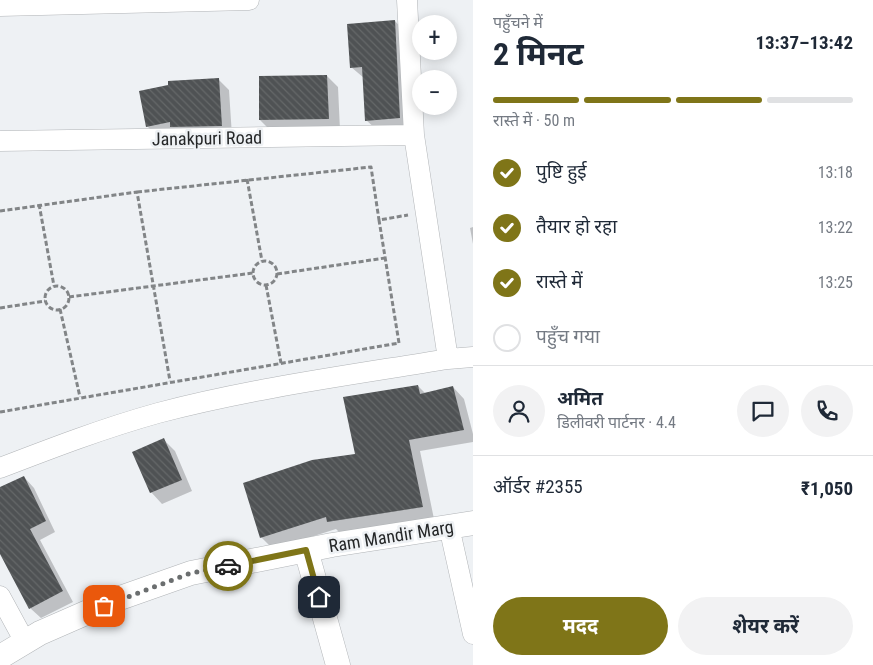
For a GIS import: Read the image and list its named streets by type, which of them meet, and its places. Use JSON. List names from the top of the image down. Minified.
{"streets":{"street":["Janakpuri Road","Ram Mandir Marg"]},"page":{"heading":["2 मिनट","पहुँचने में","13:37–13:42"],"panel":["अमित","डिलीवरी पार्टनर · 4.4","ऑर्डर #2355","₹1,050"],"map_buttons":["+","−"],"bar":"रास्ते में · 50 m","list":[["पुष्टि हुई","13:18"],["तैयार हो रहा","13:22"],["रास्ते में","13:25"],"पहुँच गया"],"buttons":["मदद","शेयर करें"]}}
